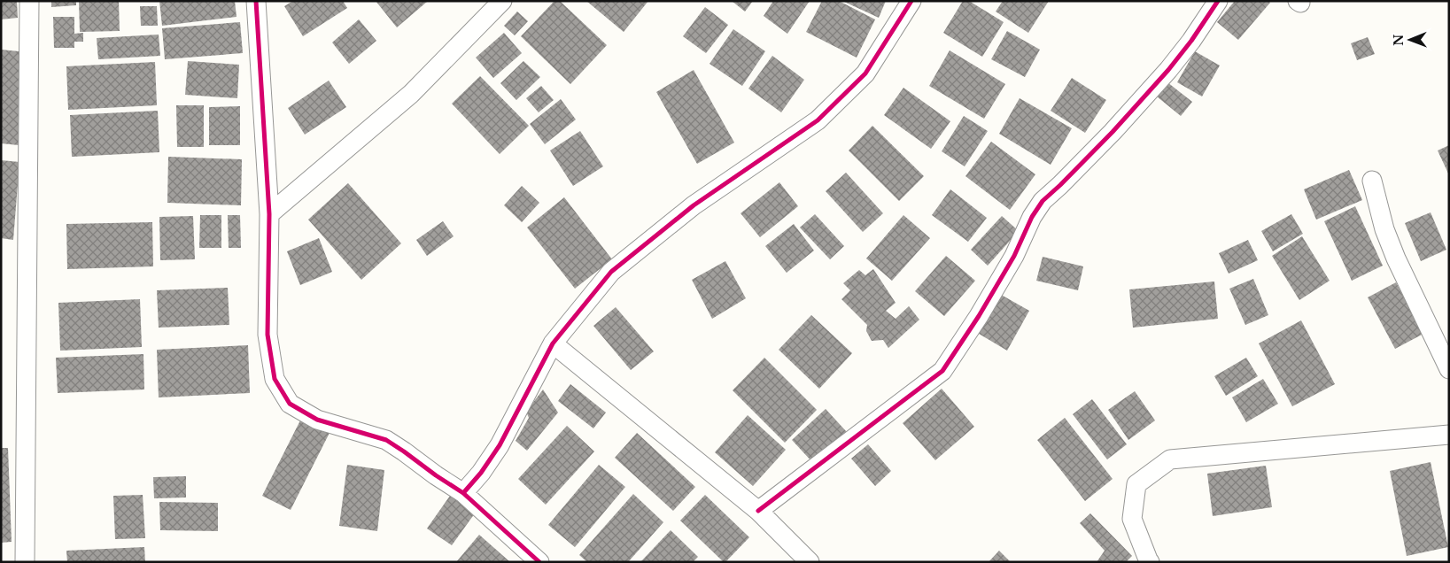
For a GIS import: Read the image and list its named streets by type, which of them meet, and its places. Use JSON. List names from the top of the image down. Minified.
{"north":"left"}
